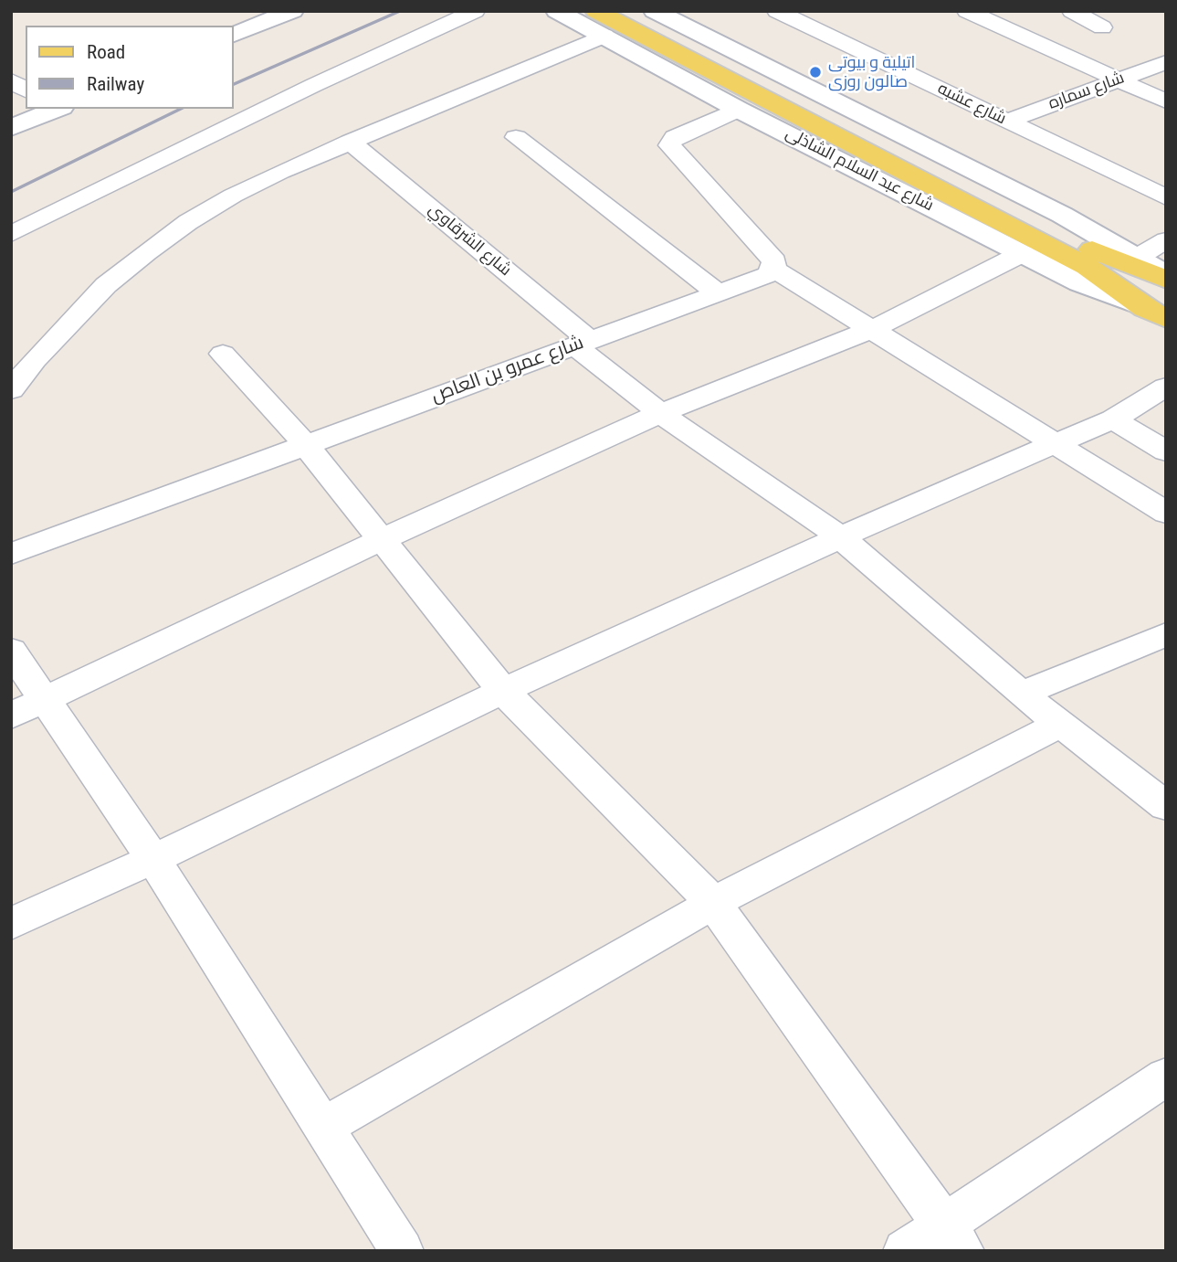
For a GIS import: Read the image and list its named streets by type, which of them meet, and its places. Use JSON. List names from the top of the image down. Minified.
{"streets":{"street":["شارع سماره","شارع عشبه","شارع عبد السلام الشاذلى","شارع الشرقاوي","شارع عمرو بن العاص"]},"crossings":[["شارع سماره","شارع عشبه"],["شارع الشرقاوي","شارع عمرو بن العاص"]],"places":["اتيلية و بيوتى صالون روزى"],"legend":["Road","Railway"]}
